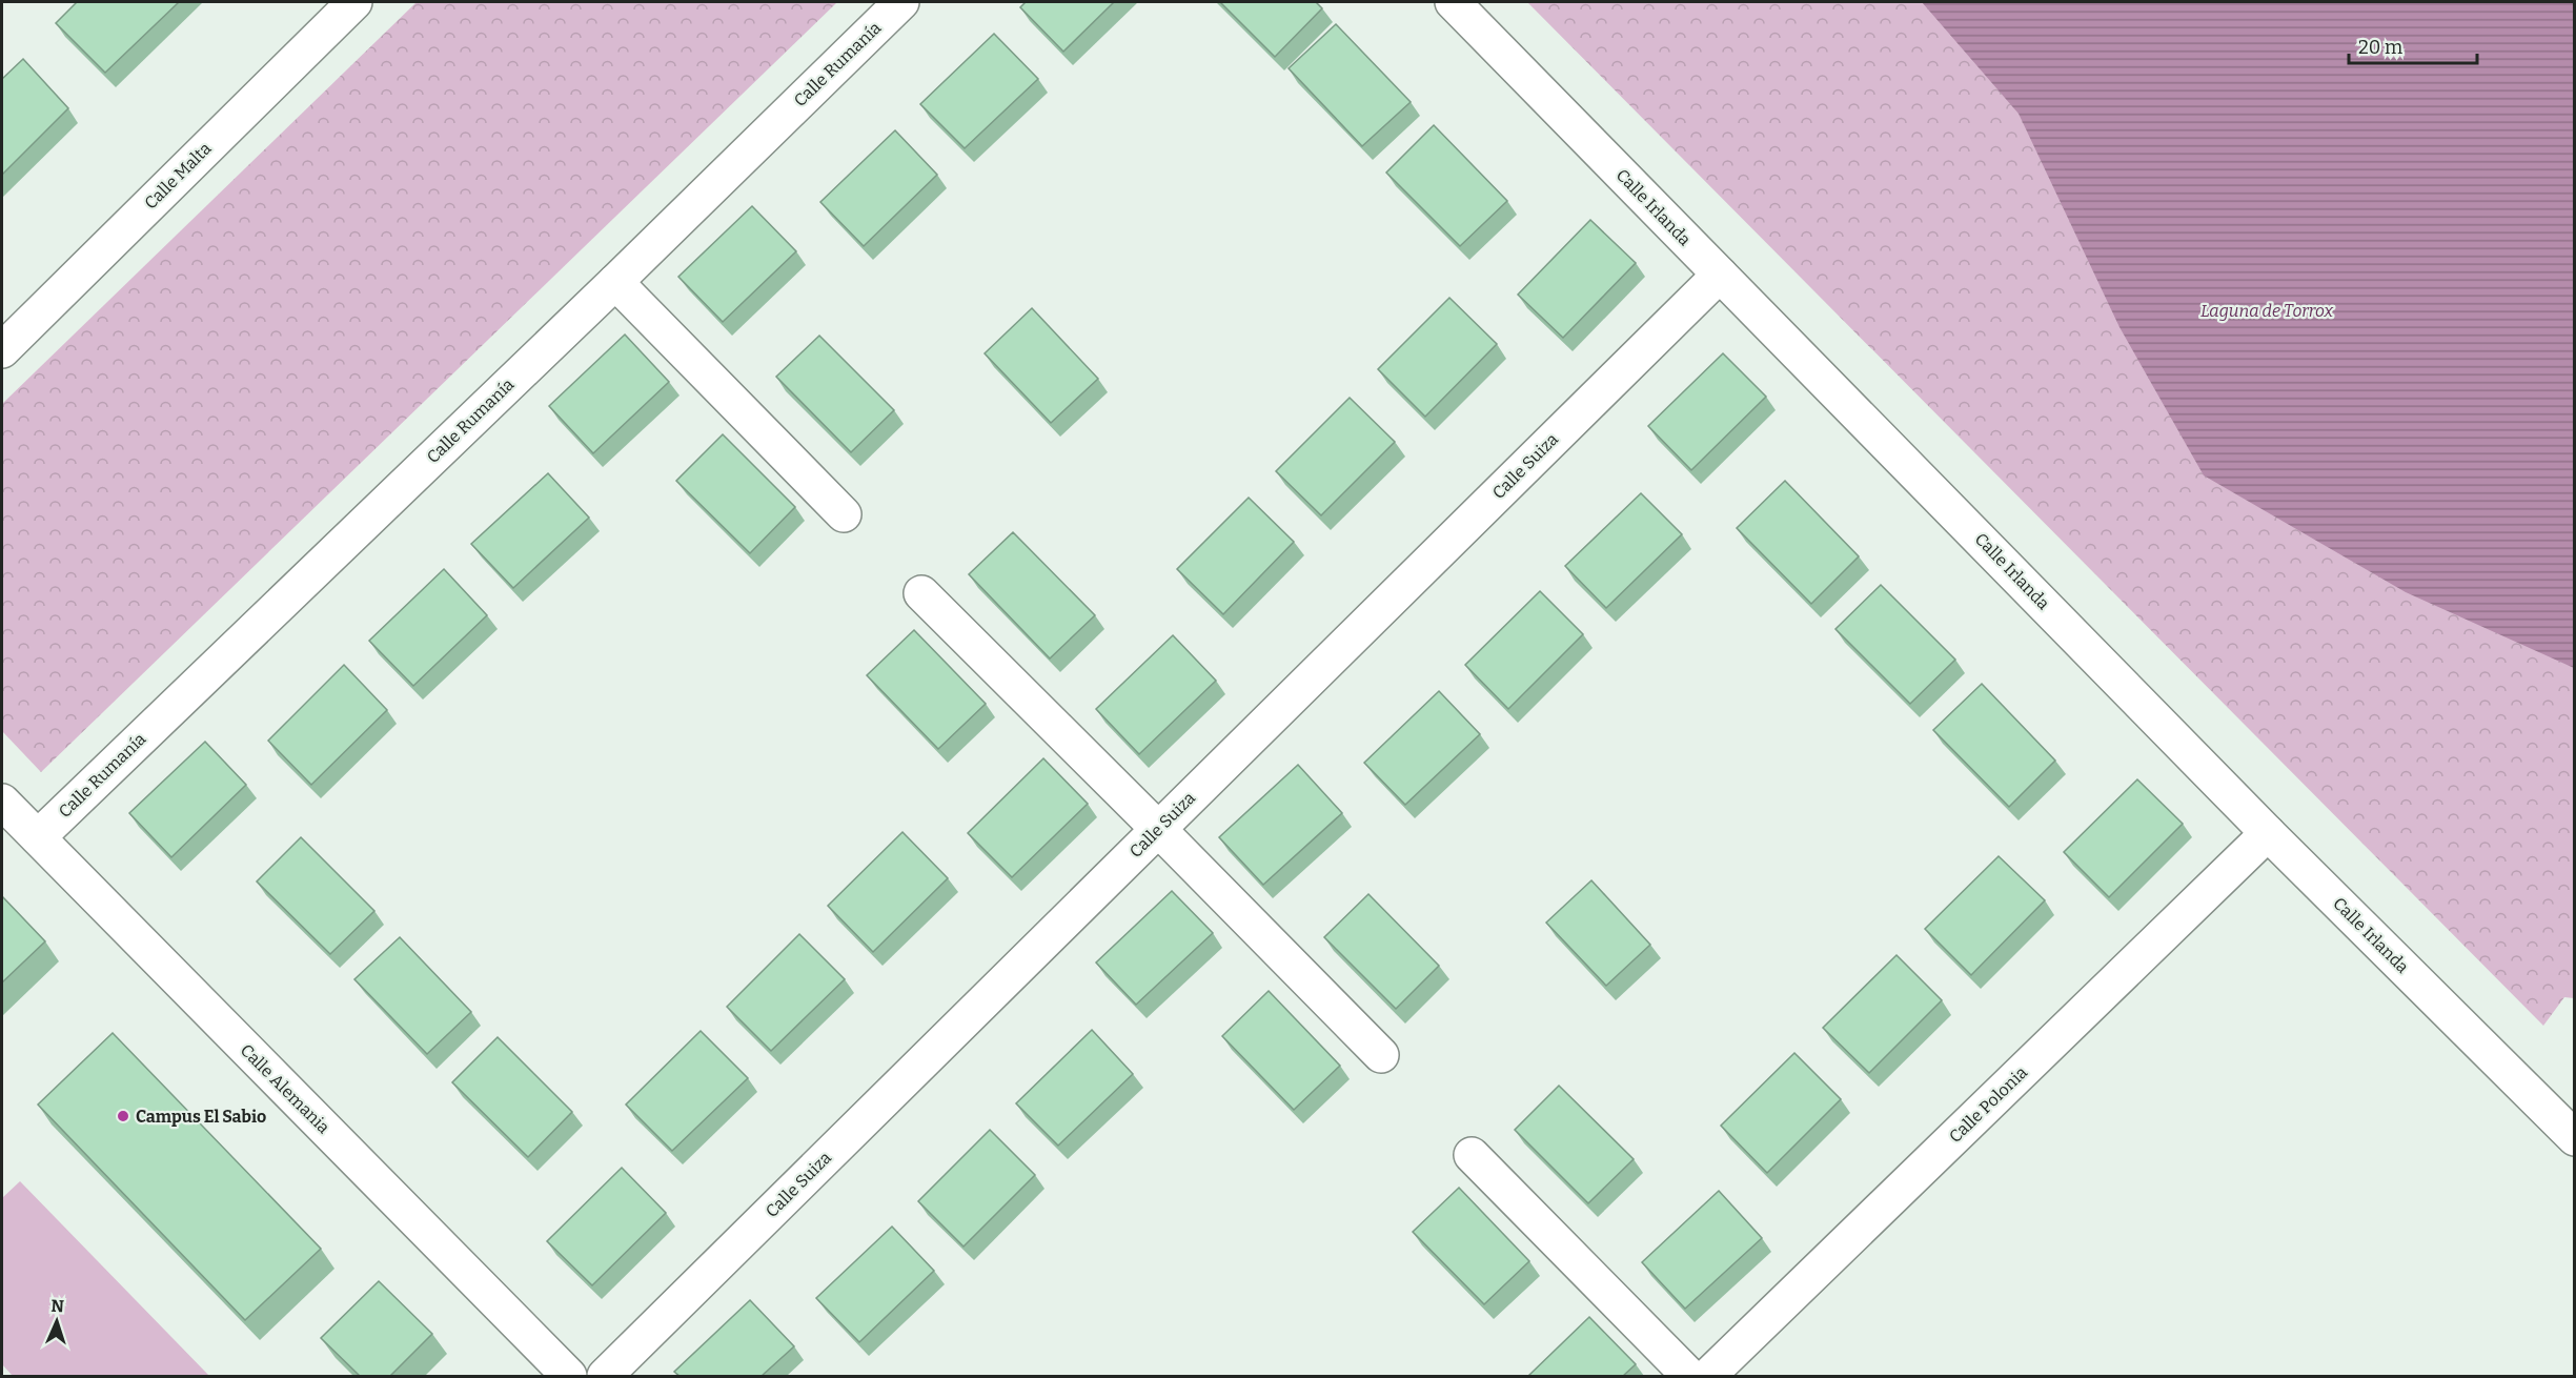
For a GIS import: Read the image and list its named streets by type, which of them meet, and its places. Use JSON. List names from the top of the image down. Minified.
{"streets":{"street":["Calle Rumanía","Calle Malta","Calle Irlanda","Calle Suiza","Calle Alemania","Calle Polonia"]},"crossings":[["Calle Rumanía","Calle Alemania"],["Calle Irlanda","Calle Suiza"],["Calle Irlanda","Calle Polonia"]],"parks":["Laguna de Torrox"],"places":["Campus El Sabio"],"scale_bar":"20 m","north":"top"}
